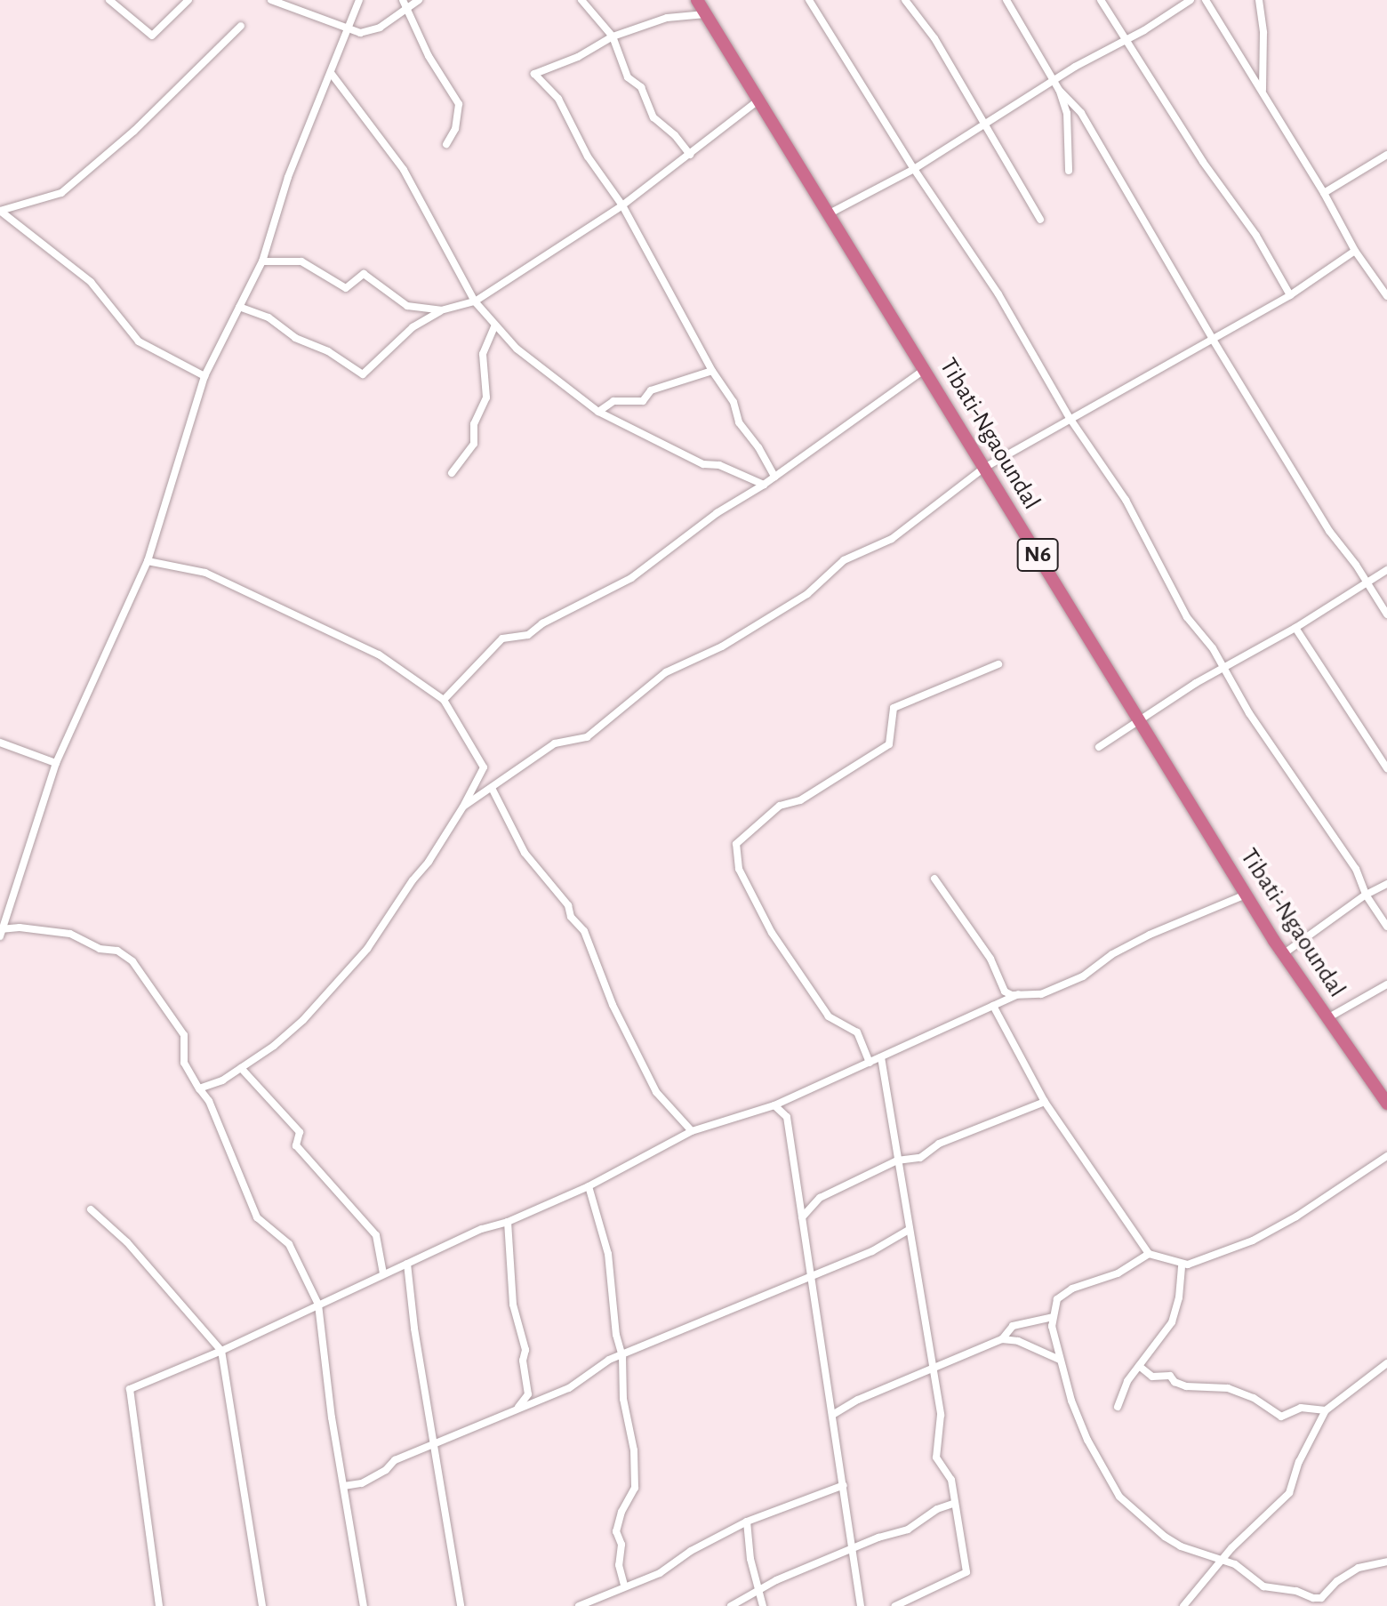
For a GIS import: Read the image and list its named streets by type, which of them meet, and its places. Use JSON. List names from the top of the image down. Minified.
{"streets":{"highway":["Tibati-Ngaoundal","N6"]}}
